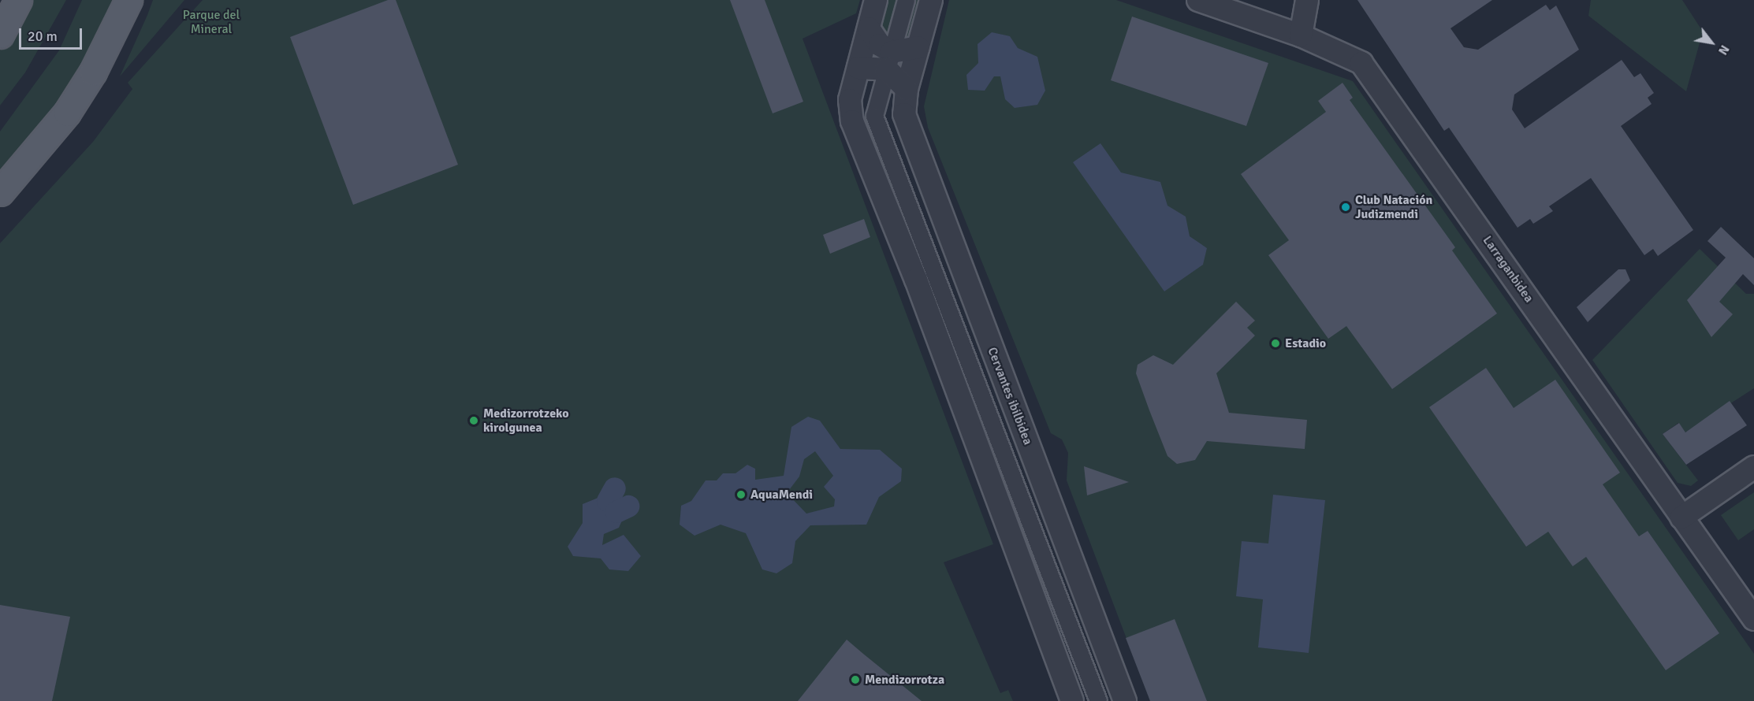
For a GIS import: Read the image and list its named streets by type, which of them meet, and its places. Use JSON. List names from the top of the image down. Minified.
{"streets":{"street":["Larraganbidea","Cervantes ibilbidea"]},"parks":["Parque del Mineral"],"places":["Club Natación Judizmendi","Estadio","Medizorrotzeko kirolgunea","AquaMendi","Mendizorrotza"],"scale_bar":"20 m","north":"bottom right"}
